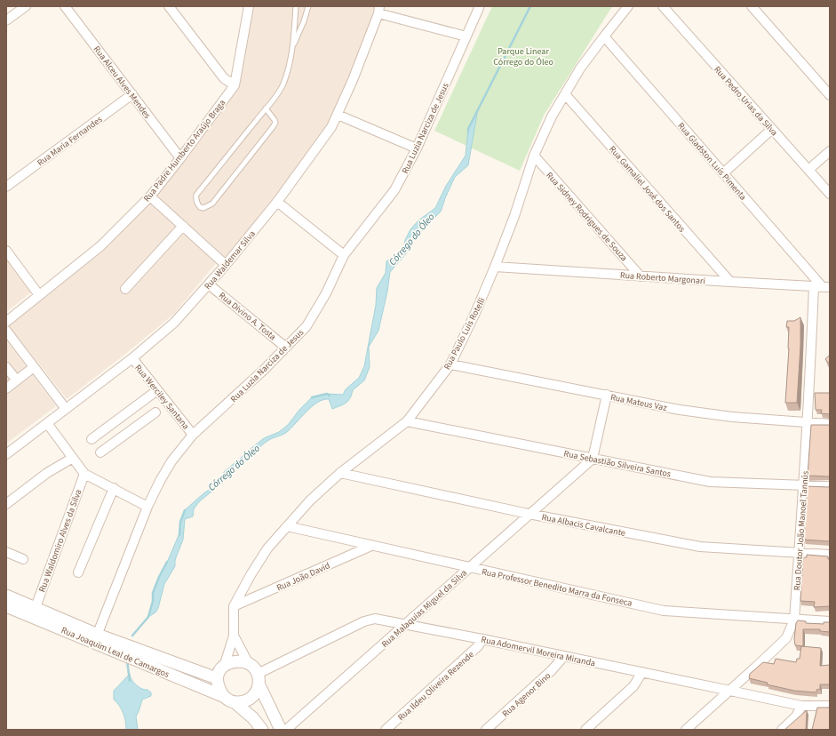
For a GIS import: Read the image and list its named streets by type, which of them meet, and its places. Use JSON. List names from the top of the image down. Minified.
{"streets":{"street":["Rua Alceu Alves Mendes","Rua Pedro Urias da Silva","Rua Luzia Narciza de Jesus","Rua Maria Fernandes","Rua Padre Humberto Araújo Braga","Rua Gladston Luís Pimenta","Rua Gamaliel José dos Santos","Rua Sidney Rodrigues de Souza","Rua Waldemar Silva","Rua Roberto Margonari","Rua Divino A. Tosta","Rua Paulo Luís Rotelli","Rua Werciley Santana","Rua Mateus Vaz","Rua Sebastião Silveira Santos","Rua Albacis Cavalcante","Rua Doutor João Manoel Tannús","Rua Waldomiro Alves da Silva","Rua João David","Rua Professor Benedito Marra da Fonseca","Rua Malaquias Miguel da Silva","Rua Adomervil Moreira Miranda","Rua Joaquim Leal de Camargos","Rua Ildeu Oliveira Rezende","Rua Agenor Bino"]},"crossings":[["Rua Alceu Alves Mendes","Rua Maria Fernandes"],["Rua Alceu Alves Mendes","Rua Padre Humberto Araújo Braga"],["Rua Luzia Narciza de Jesus","Rua Divino A. Tosta"],["Rua Luzia Narciza de Jesus","Rua Werciley Santana"],["Rua Luzia Narciza de Jesus","Rua Joaquim Leal de Camargos"],["Rua Gladston Luís Pimenta","Rua Roberto Margonari"],["Rua Gladston Luís Pimenta","Rua Paulo Luís Rotelli"],["Rua Gladston Luís Pimenta","Rua Doutor João Manoel Tannús"],["Rua Gamaliel José dos Santos","Rua Roberto Margonari"],["Rua Gamaliel José dos Santos","Rua Paulo Luís Rotelli"],["Rua Sidney Rodrigues de Souza","Rua Roberto Margonari"],["Rua Sidney Rodrigues de Souza","Rua Paulo Luís Rotelli"],["Rua Waldemar Silva","Rua Divino A. Tosta"],["Rua Waldemar Silva","Rua Werciley Santana"],["Rua Roberto Margonari","Rua Paulo Luís Rotelli"],["Rua Roberto Margonari","Rua Doutor João Manoel Tannús"],["Rua Paulo Luís Rotelli","Rua Mateus Vaz"],["Rua Paulo Luís Rotelli","Rua Sebastião Silveira Santos"],["Rua Paulo Luís Rotelli","Rua Albacis Cavalcante"],["Rua Paulo Luís Rotelli","Rua João David"],["Rua Paulo Luís Rotelli","Rua Professor Benedito Marra da Fonseca"],["Rua Paulo Luís Rotelli","Rua Adomervil Moreira Miranda"],["Rua Paulo Luís Rotelli","Rua Joaquim Leal de Camargos"],["Rua Mateus Vaz","Rua Doutor João Manoel Tannús"],["Rua Sebastião Silveira Santos","Rua Doutor João Manoel Tannús"],["Rua Sebastião Silveira Santos","Rua Malaquias Miguel da Silva"],["Rua Albacis Cavalcante","Rua Doutor João Manoel Tannús"],["Rua Albacis Cavalcante","Rua Malaquias Miguel da Silva"],["Rua Doutor João Manoel Tannús","Rua Professor Benedito Marra da Fonseca"],["Rua Doutor João Manoel Tannús","Rua Adomervil Moreira Miranda"],["Rua Waldomiro Alves da Silva","Rua Joaquim Leal de Camargos"],["Rua João David","Rua Professor Benedito Marra da Fonseca"],["Rua Professor Benedito Marra da Fonseca","Rua Malaquias Miguel da Silva"],["Rua Malaquias Miguel da Silva","Rua Adomervil Moreira Miranda"],["Rua Adomervil Moreira Miranda","Rua Joaquim Leal de Camargos"],["Rua Adomervil Moreira Miranda","Rua Ildeu Oliveira Rezende"],["Rua Adomervil Moreira Miranda","Rua Agenor Bino"]],"water":["Córrego do Óleo"],"parks":["Parque Linear Córrego do Óleo"]}
